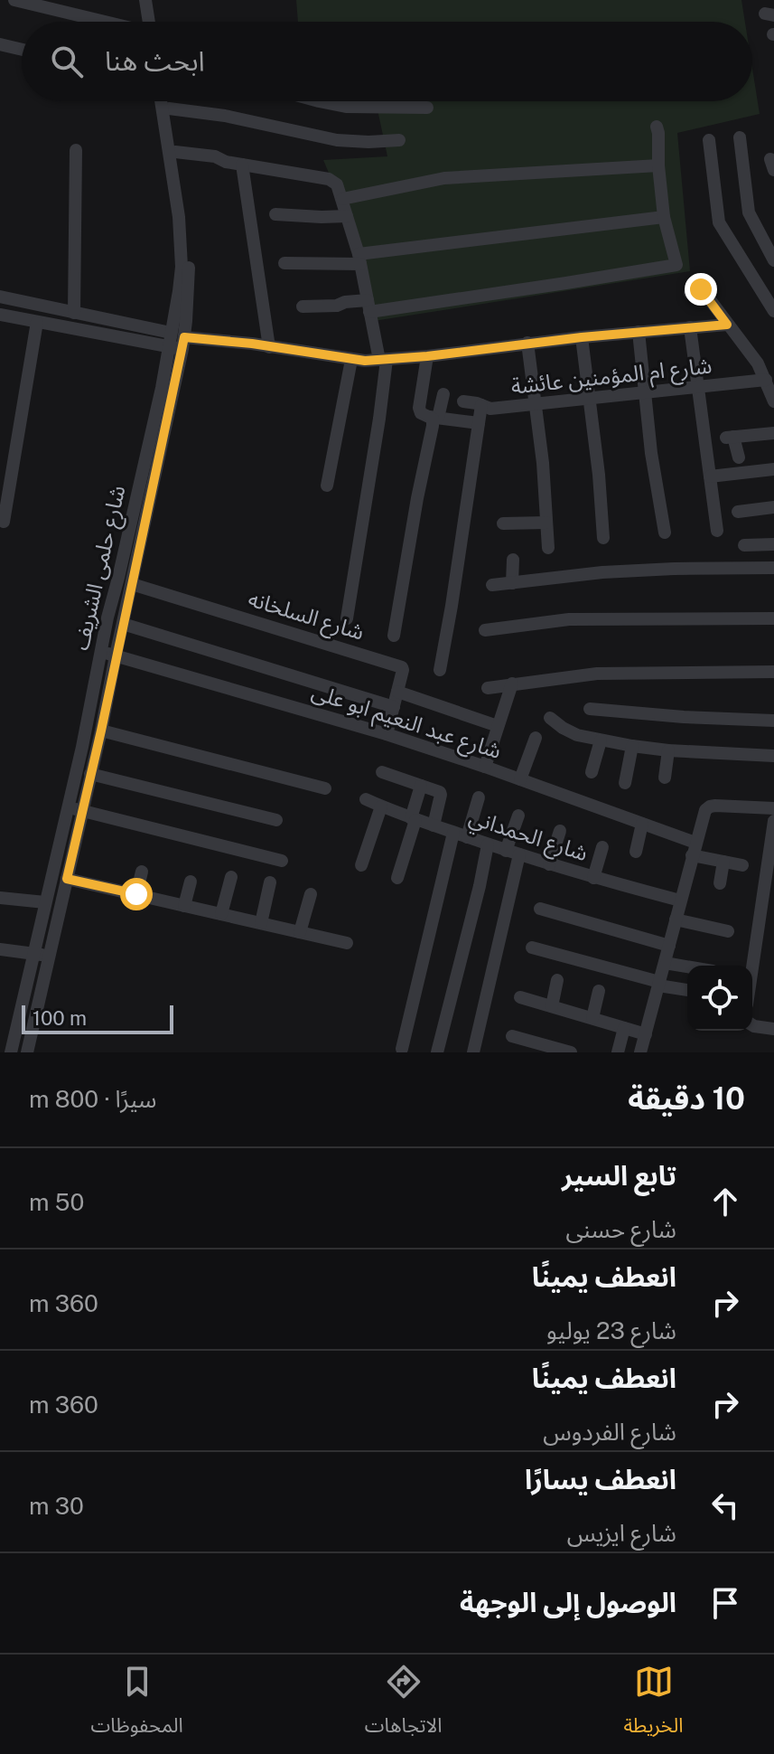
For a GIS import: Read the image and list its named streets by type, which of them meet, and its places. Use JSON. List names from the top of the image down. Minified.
{"streets":{"street":["شارع ام المؤمنين عائشة","شارع حلمى الشريف","شارع السلخانه","شارع عبد النعيم ابو على","شارع الحمداني"]},"crossings":[["شارع حلمى الشريف","شارع عبد النعيم ابو على"],["شارع السلخانه","شارع عبد النعيم ابو على"]],"scale_bar":"100 m","page":{"search":"ابحث هنا","scale":"100 m","heading":["10 دقيقة","سيرًا · 800 m"],"list":[["تابع السير","شارع حسنى","50 m"],["انعطف يمينًا","شارع 23 يوليو","360 m"],["انعطف يمينًا","شارع الفردوس","360 m"],["انعطف يسارًا","شارع ايزيس","30 m"],"الوصول إلى الوجهة"],"nav":["الخريطة","الاتجاهات","المحفوظات"]}}
